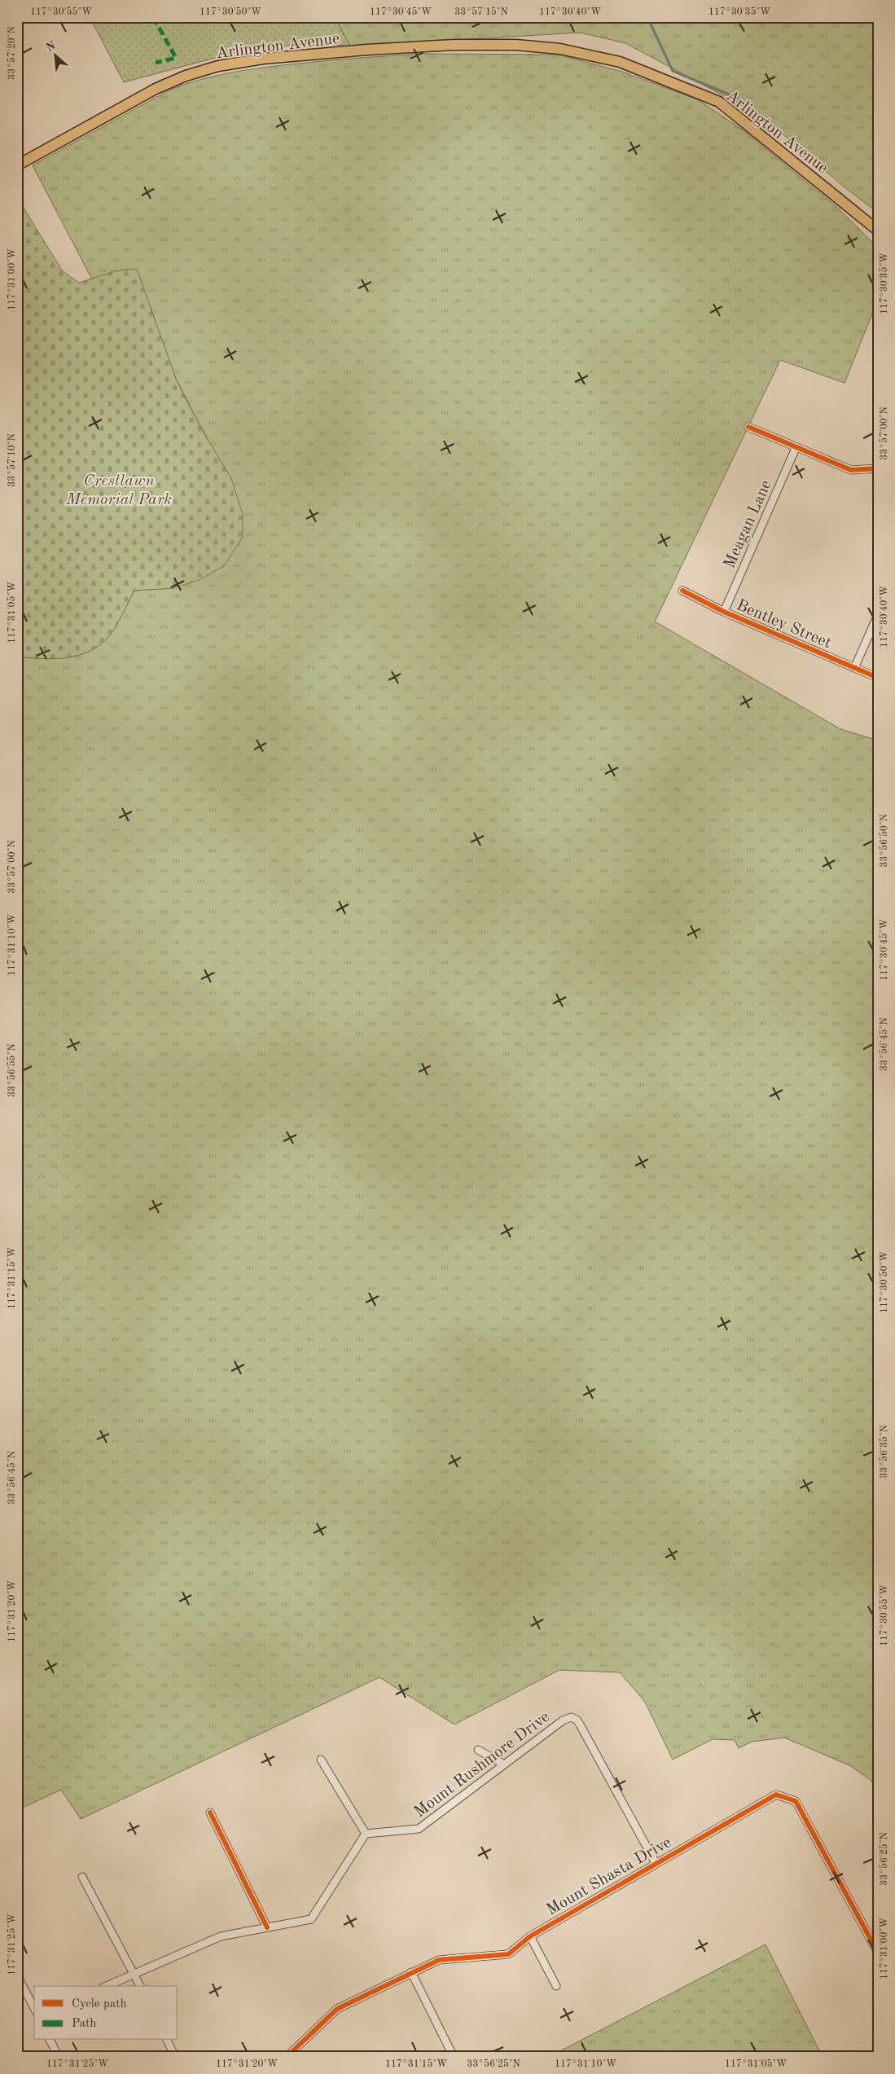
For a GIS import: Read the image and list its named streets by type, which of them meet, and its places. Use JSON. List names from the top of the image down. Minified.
{"streets":{"main road":["Arlington Avenue"],"street":["Meagan Lane","Bentley Street","Mount Rushmore Drive","Mount Shasta Drive"]},"crossings":[["Meagan Lane","Bentley Street"],["Mount Rushmore Drive","Mount Shasta Drive"]],"parks":["Crestlawn Memorial Park"],"legend":["Cycle path","Path"],"north":"top left","coordinates":["117°30'55\"W","117°30'50\"W","117°30'45\"W","33°57'15\"N","117°30'40\"W","117°30'35\"W","33°57'20\"N","117°31'00\"W","33°57'00\"N","33°57'10\"N","117°31'05\"W","33°56'50\"N","117°31'10\"W","33°56'45\"N","33°56'55\"N","117°31'15\"W","33°56'35\"N","117°31'20\"W","33°56'25\"N","117°31'25\"W"]}
